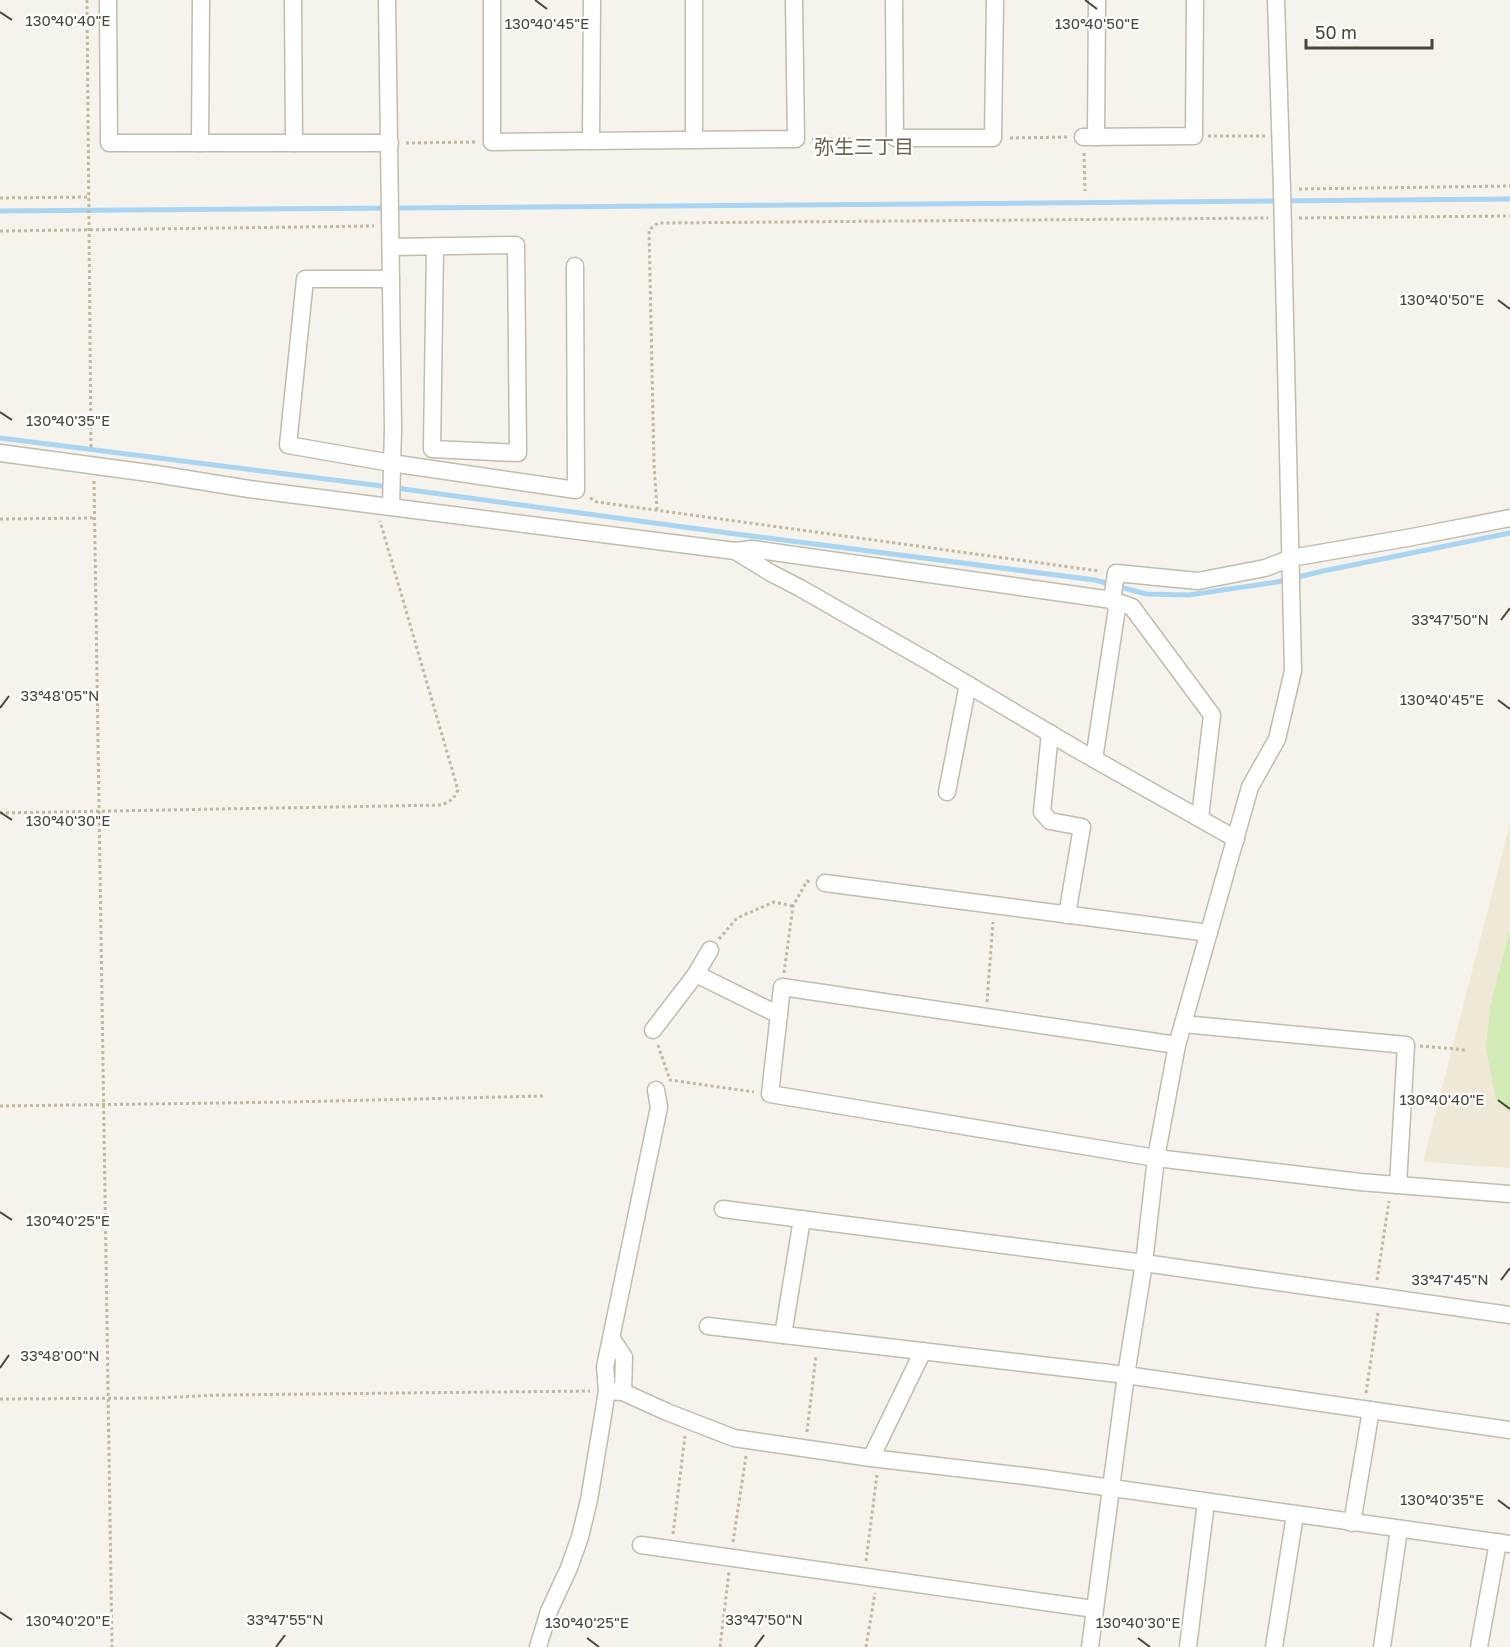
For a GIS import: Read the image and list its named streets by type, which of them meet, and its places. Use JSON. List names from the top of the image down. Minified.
{"districts":["弥生三丁目"],"scale_bar":"50 m","coordinates":["130°40'40\"E","130°40'45\"E","130°40'50\"E","130°40'35\"E","33°47'50\"N","33°48'05\"N","130°40'30\"E","130°40'25\"E","33°47'45\"N","33°48'00\"N","33°47'55\"N","130°40'20\"E"]}
